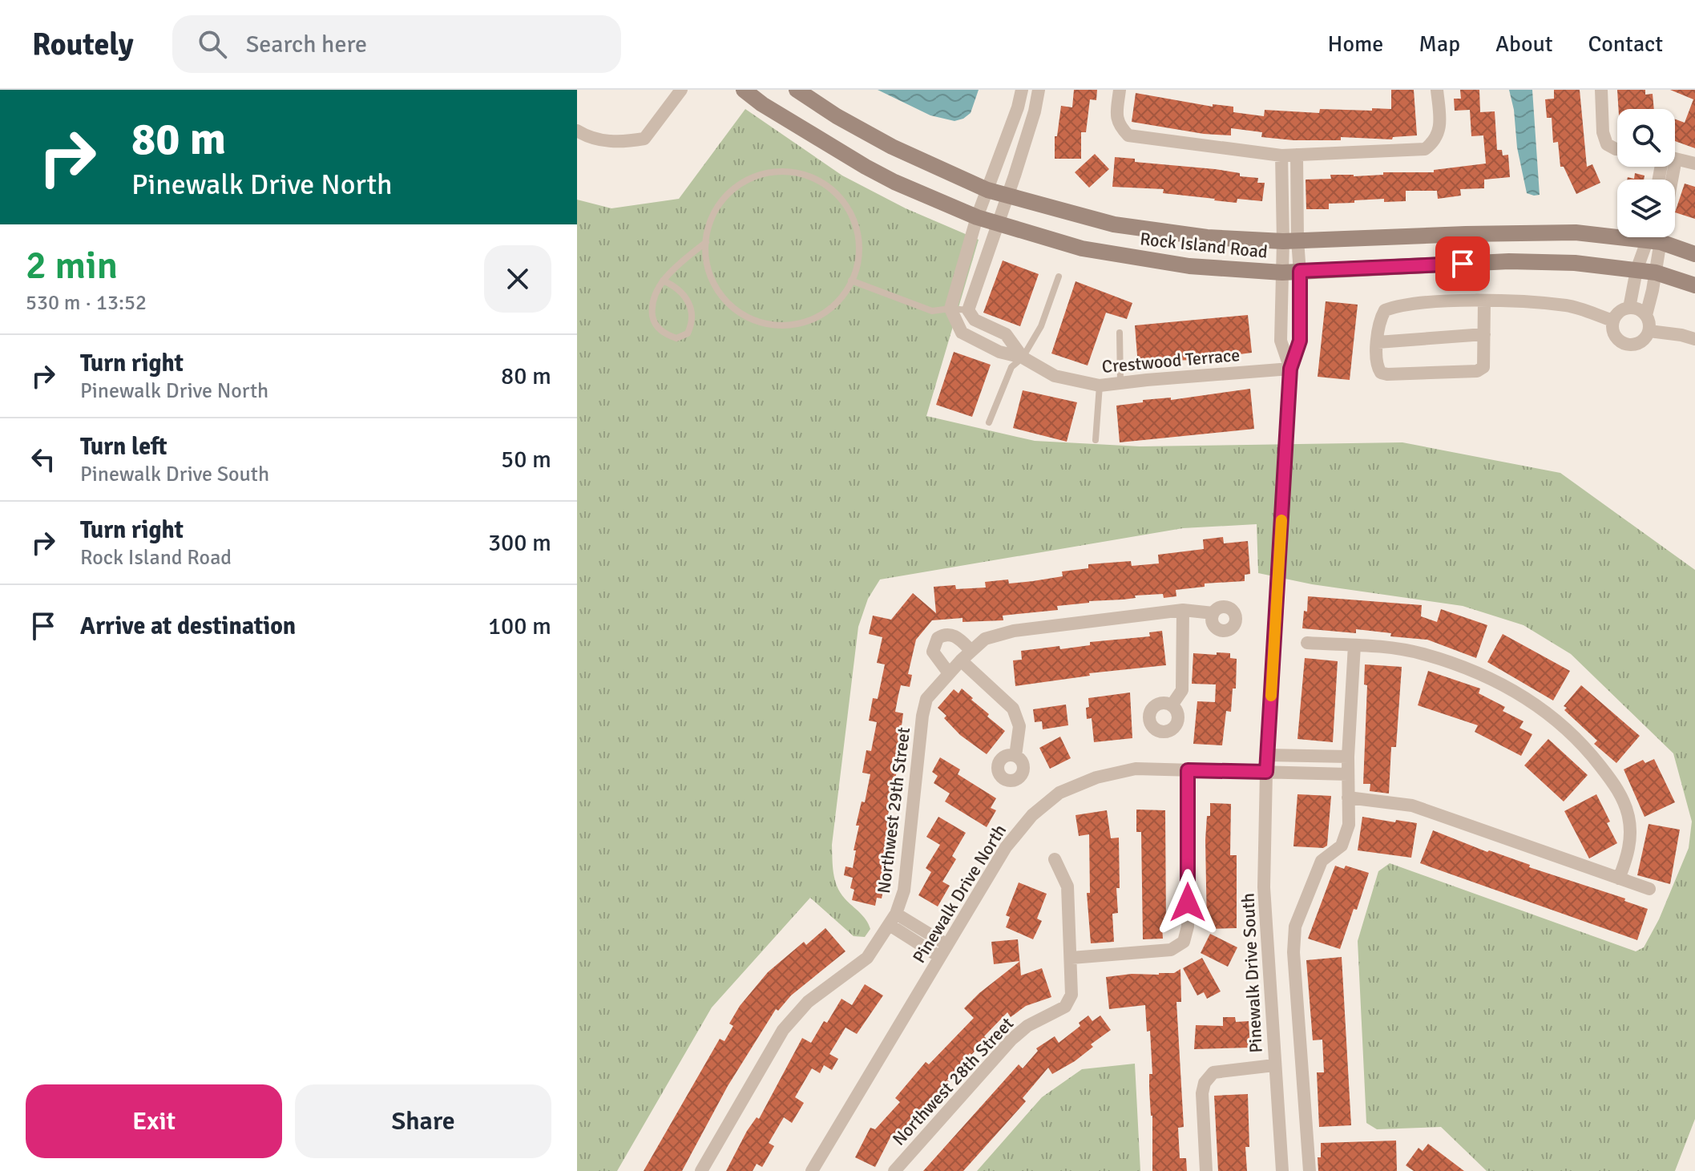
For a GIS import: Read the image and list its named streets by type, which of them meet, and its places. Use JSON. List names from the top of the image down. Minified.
{"streets":{"main road":["Rock Island Road"],"street":["Crestwood Terrace","Northwest 29th Street","Pinewalk Drive North","Pinewalk Drive South","Northwest 28th Street"]},"crossings":[["Rock Island Road","Pinewalk Drive South"],["Crestwood Terrace","Pinewalk Drive South"],["Pinewalk Drive North","Pinewalk Drive South"]],"page":{"header":"Routely","search":"Search here","nav":["Home","Map","About","Contact"],"turn":["80 m","Pinewalk Drive North"],"heading":["2 min","530 m · 13:52"],"list":[{"name":"Turn right","note":"Pinewalk Drive North","value":"80 m"},{"name":"Turn left","note":"Pinewalk Drive South","value":"50 m"},{"name":"Turn right","note":"Rock Island Road","value":"300 m"},{"name":"Arrive at destination","value":"100 m"}],"buttons":["Exit","Share"]}}
